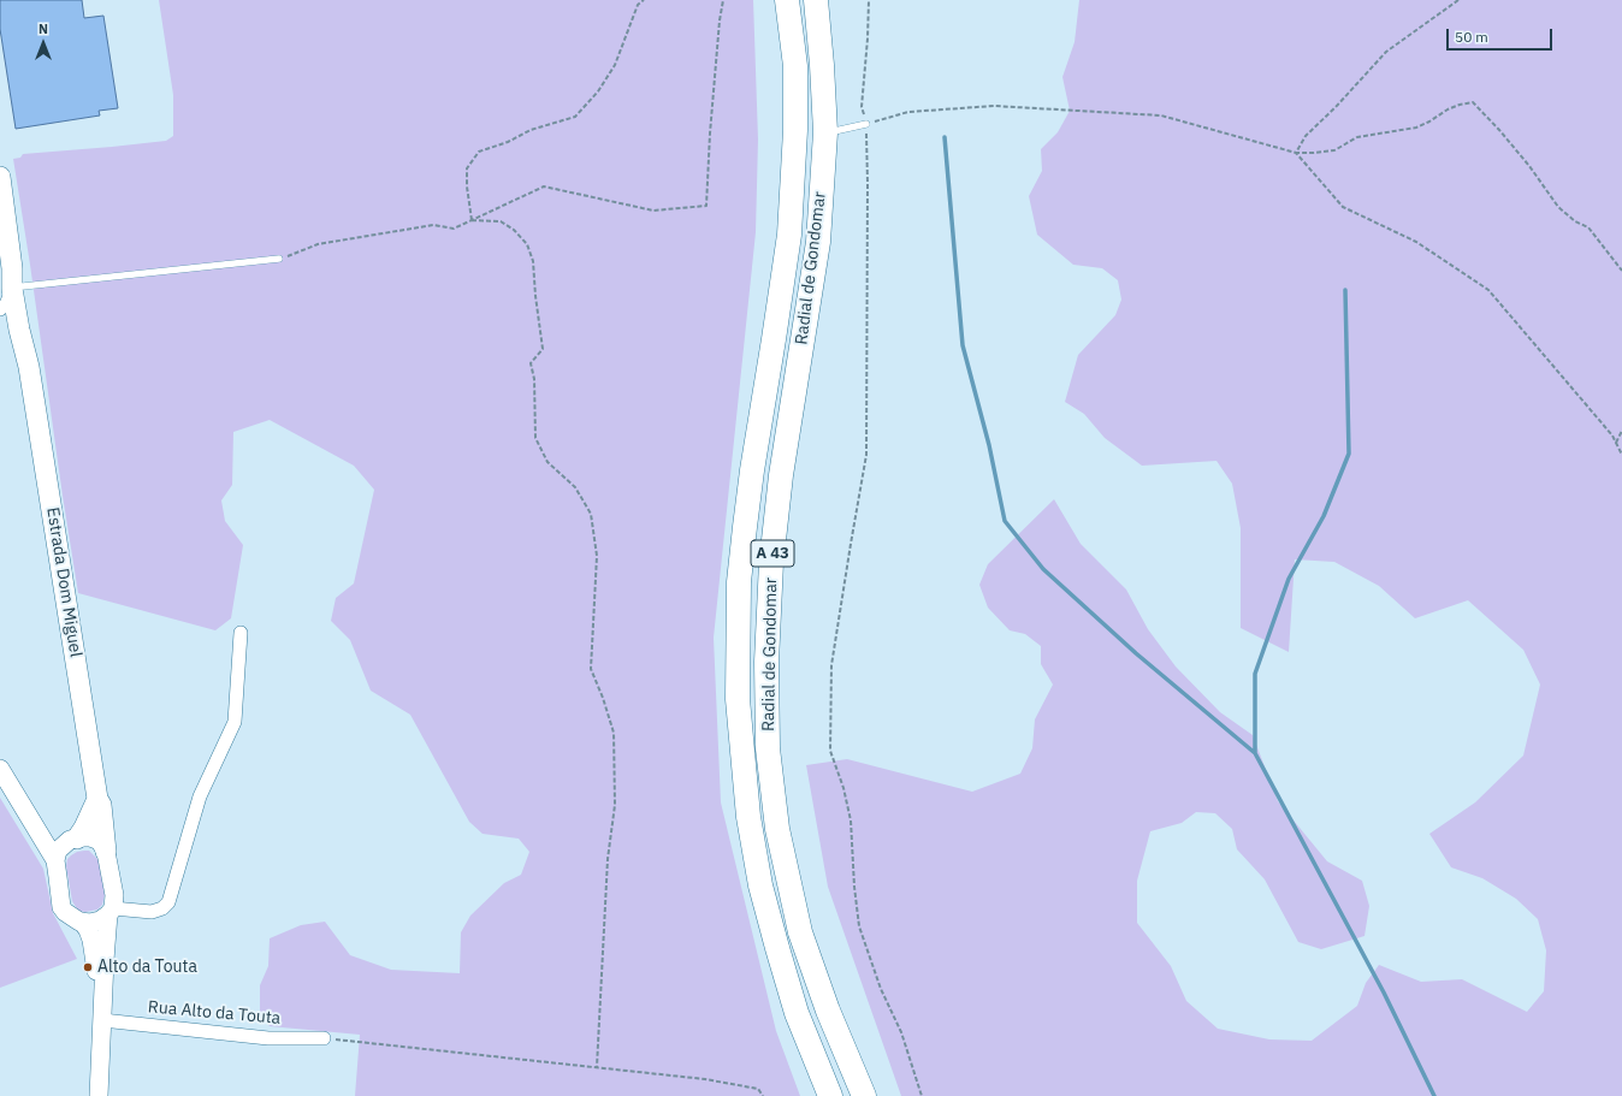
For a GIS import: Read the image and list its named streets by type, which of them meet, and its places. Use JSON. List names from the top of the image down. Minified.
{"streets":{"highway":["Radial de Gondomar","A 43"],"main road":["Estrada Dom Miguel"],"street":["Rua Alto da Touta"]},"places":["Alto da Touta"],"scale_bar":"50 m","north":"top"}
